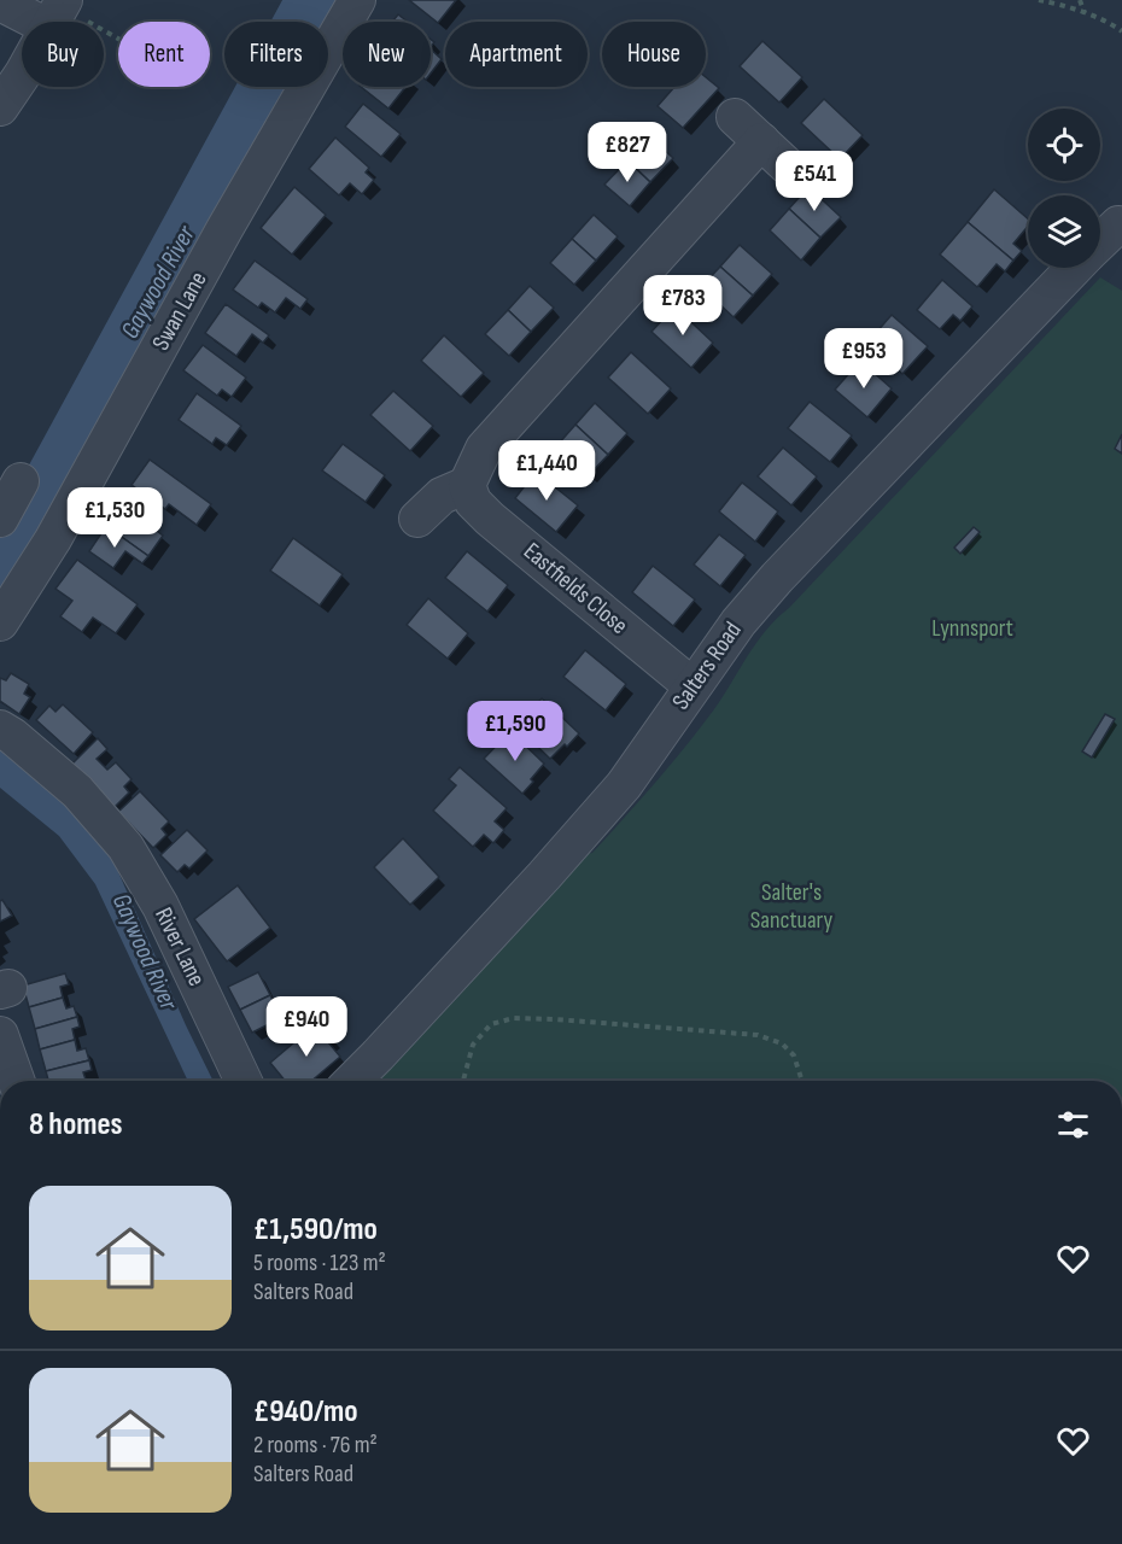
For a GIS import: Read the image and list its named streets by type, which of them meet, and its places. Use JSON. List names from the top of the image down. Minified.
{"streets":{"street":["Swan Lane","Eastfields Close","Salters Road","River Lane"]},"crossings":[["Eastfields Close","Salters Road"]],"water":["Gaywood River"],"parks":["Lynnsport","Salter's Sanctuary"],"page":{"chip":["Buy","Rent","Filters","New","Apartment","House"],"price":["£827","£541","£783","£953","£1,440","£1,530","£1,590","£940"],"heading":"8 homes","list":[{"name":"£1,590/mo","note":"5 rooms · 123 m² · Salters Road"},{"name":"£940/mo","note":"2 rooms · 76 m² · Salters Road"}]}}
